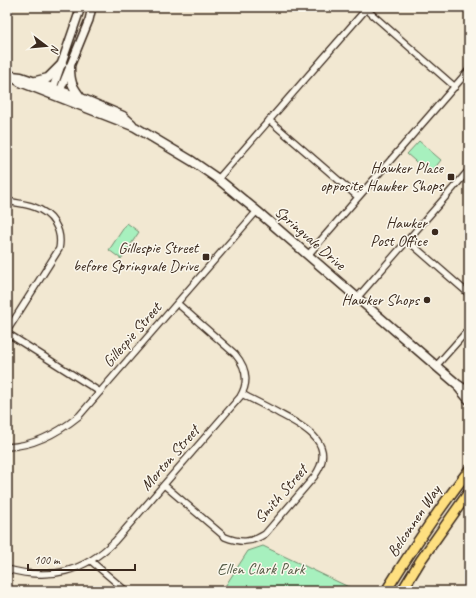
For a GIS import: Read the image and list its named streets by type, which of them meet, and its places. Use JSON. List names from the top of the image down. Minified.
{"streets":{"main road":["Springvale Drive","Belconnen Way"],"street":["Gillespie Street","Morton Street","Smith Street"]},"crossings":[["Springvale Drive","Gillespie Street"],["Morton Street","Smith Street"]],"parks":["Ellen Clark Park"],"places":{"transit":["Hawker Place opposite Hawker Shops","Gillespie Street before Springvale Drive"],"other":["Hawker Post Office","Hawker Shops"]},"scale_bar":"100 m","north":"right"}
